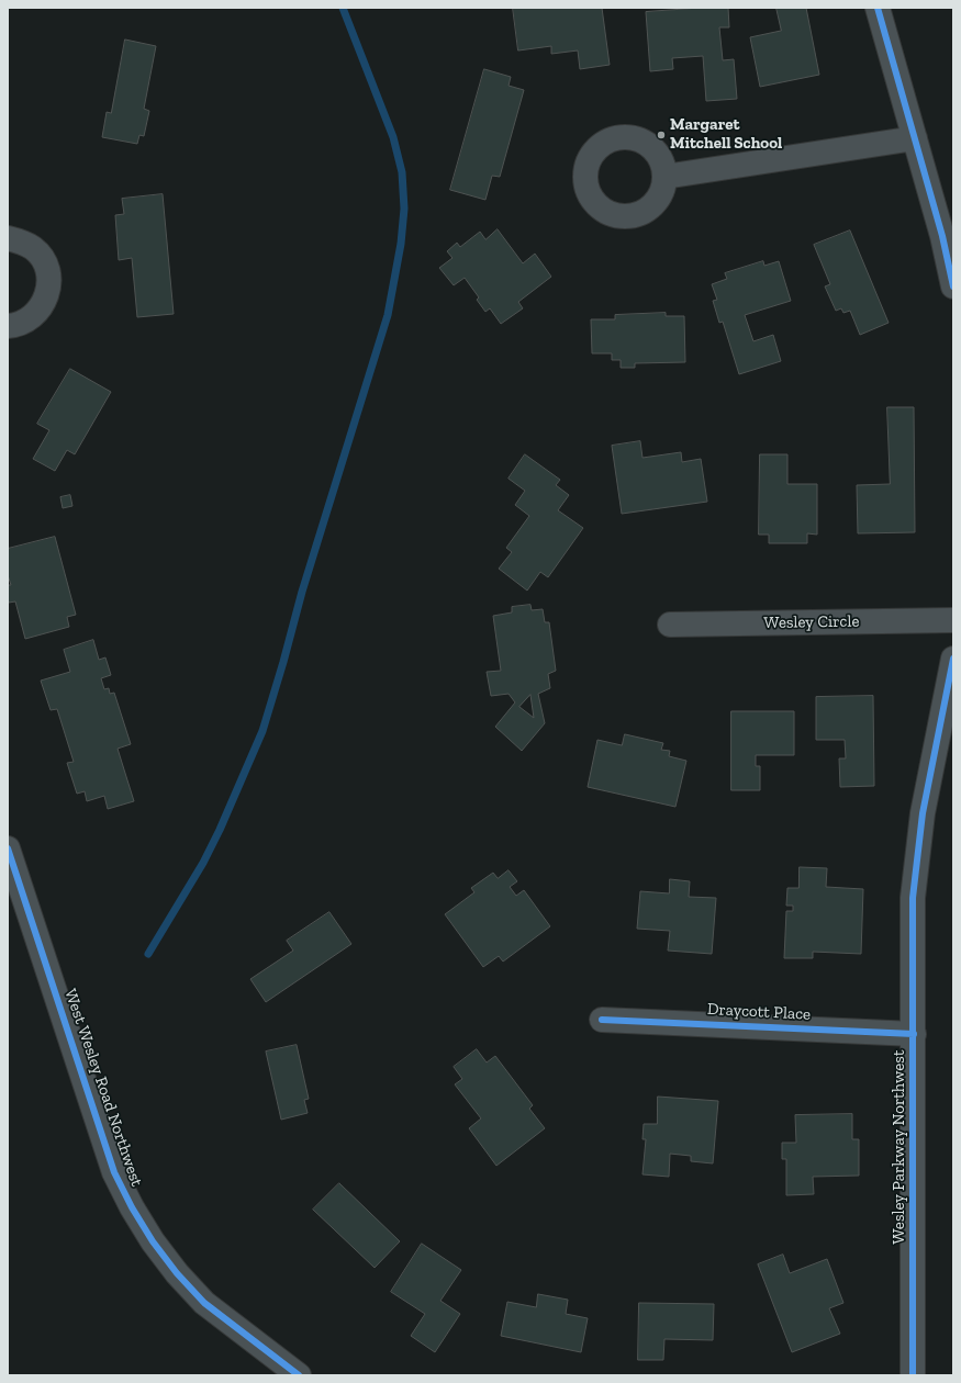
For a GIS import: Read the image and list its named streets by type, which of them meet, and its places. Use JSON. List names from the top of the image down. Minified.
{"streets":{"street":["Wesley Circle","Draycott Place","West Wesley Road Northwest","Wesley Parkway Northwest"]},"crossings":[["Draycott Place","Wesley Parkway Northwest"]],"places":["Margaret Mitchell School"]}
